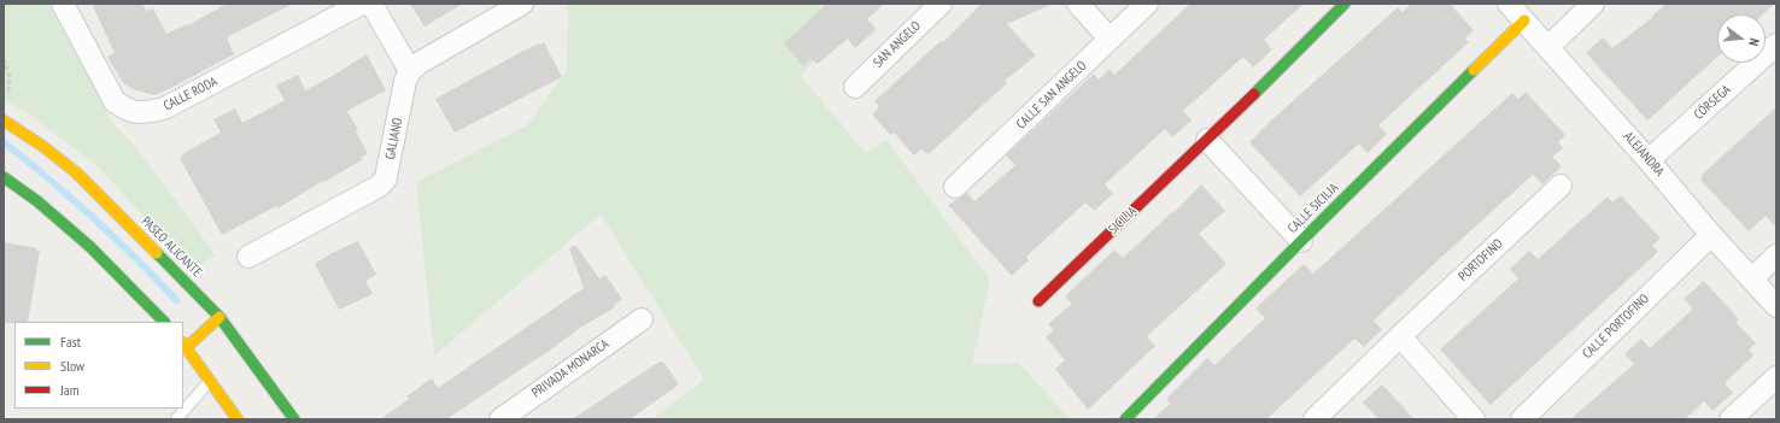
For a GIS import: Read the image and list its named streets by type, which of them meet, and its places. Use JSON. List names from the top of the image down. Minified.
{"streets":{"street":["SAN ANGELO","CALLE RODA","CALLE SAN ANGELO","CÓRSEGA","GALIANO","ALEJANDRA","CALLE SICILIA","SICILIA","PASEO ALICANTE","PORTOFINO","CALLE PORTOFINO","PRIVADA MONARCA"]},"crossings":[["CÓRSEGA","ALEJANDRA"],["ALEJANDRA","CALLE SICILIA"],["ALEJANDRA","CALLE PORTOFINO"]],"legend":["Fast","Slow","Jam"],"north":"right"}
